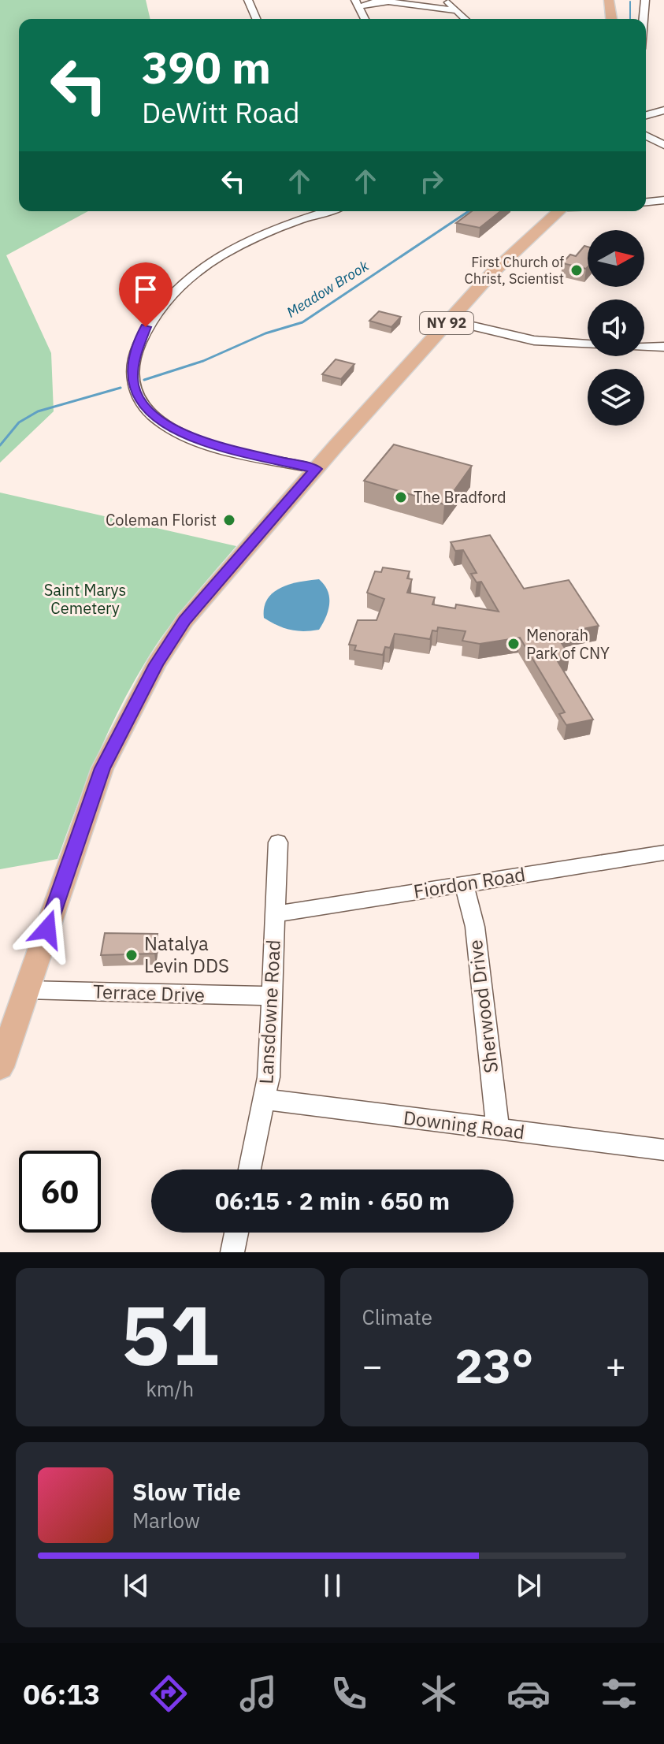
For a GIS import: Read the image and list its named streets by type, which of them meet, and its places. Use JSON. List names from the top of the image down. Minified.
{"streets":{"main road":["NY 92"],"street":["Fiordon Road","Terrace Drive","Sherwood Drive","Lansdowne Road","Downing Road"]},"crossings":[["NY 92","Terrace Drive"],["Fiordon Road","Sherwood Drive"],["Fiordon Road","Lansdowne Road"],["Terrace Drive","Lansdowne Road"],["Sherwood Drive","Downing Road"],["Lansdowne Road","Downing Road"]],"water":["Meadow Brook"],"parks":["Saint Marys Cemetery"],"places":["First Church of Christ, Scientist","The Bradford","Coleman Florist","Menorah Park of CNY","Natalya Levin DDS"],"north":"right","page":{"turn":["390 m","DeWitt Road"],"limit":"60","trip":"06:15 · 2 min · 650 m","tile":[["51","km/h"],"Climate"],"heat":["−","23°","+"],"song":["Slow Tide","Marlow"],"tabs":"06:13"}}
